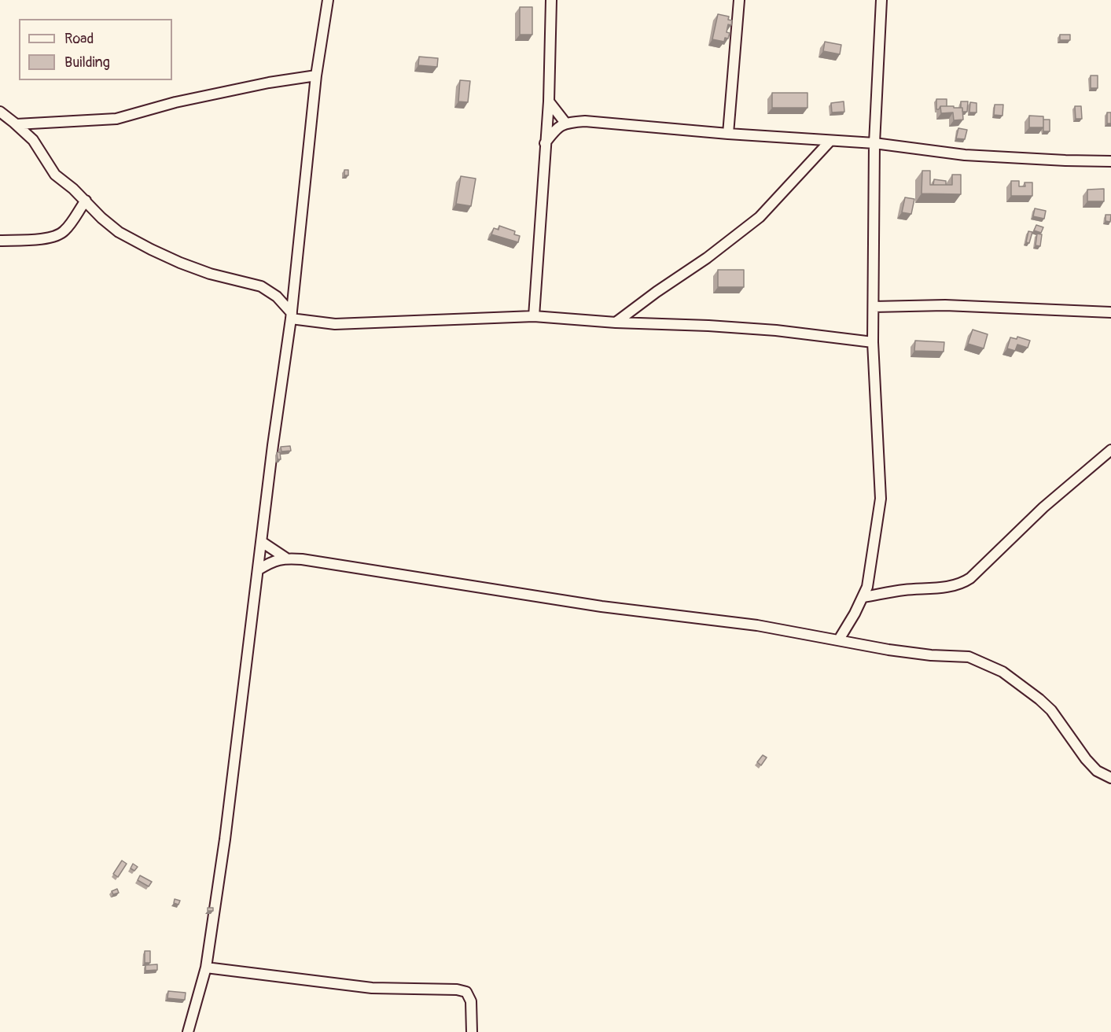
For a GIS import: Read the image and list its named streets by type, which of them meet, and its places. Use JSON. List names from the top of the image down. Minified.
{"legend":["Road","Building"]}
